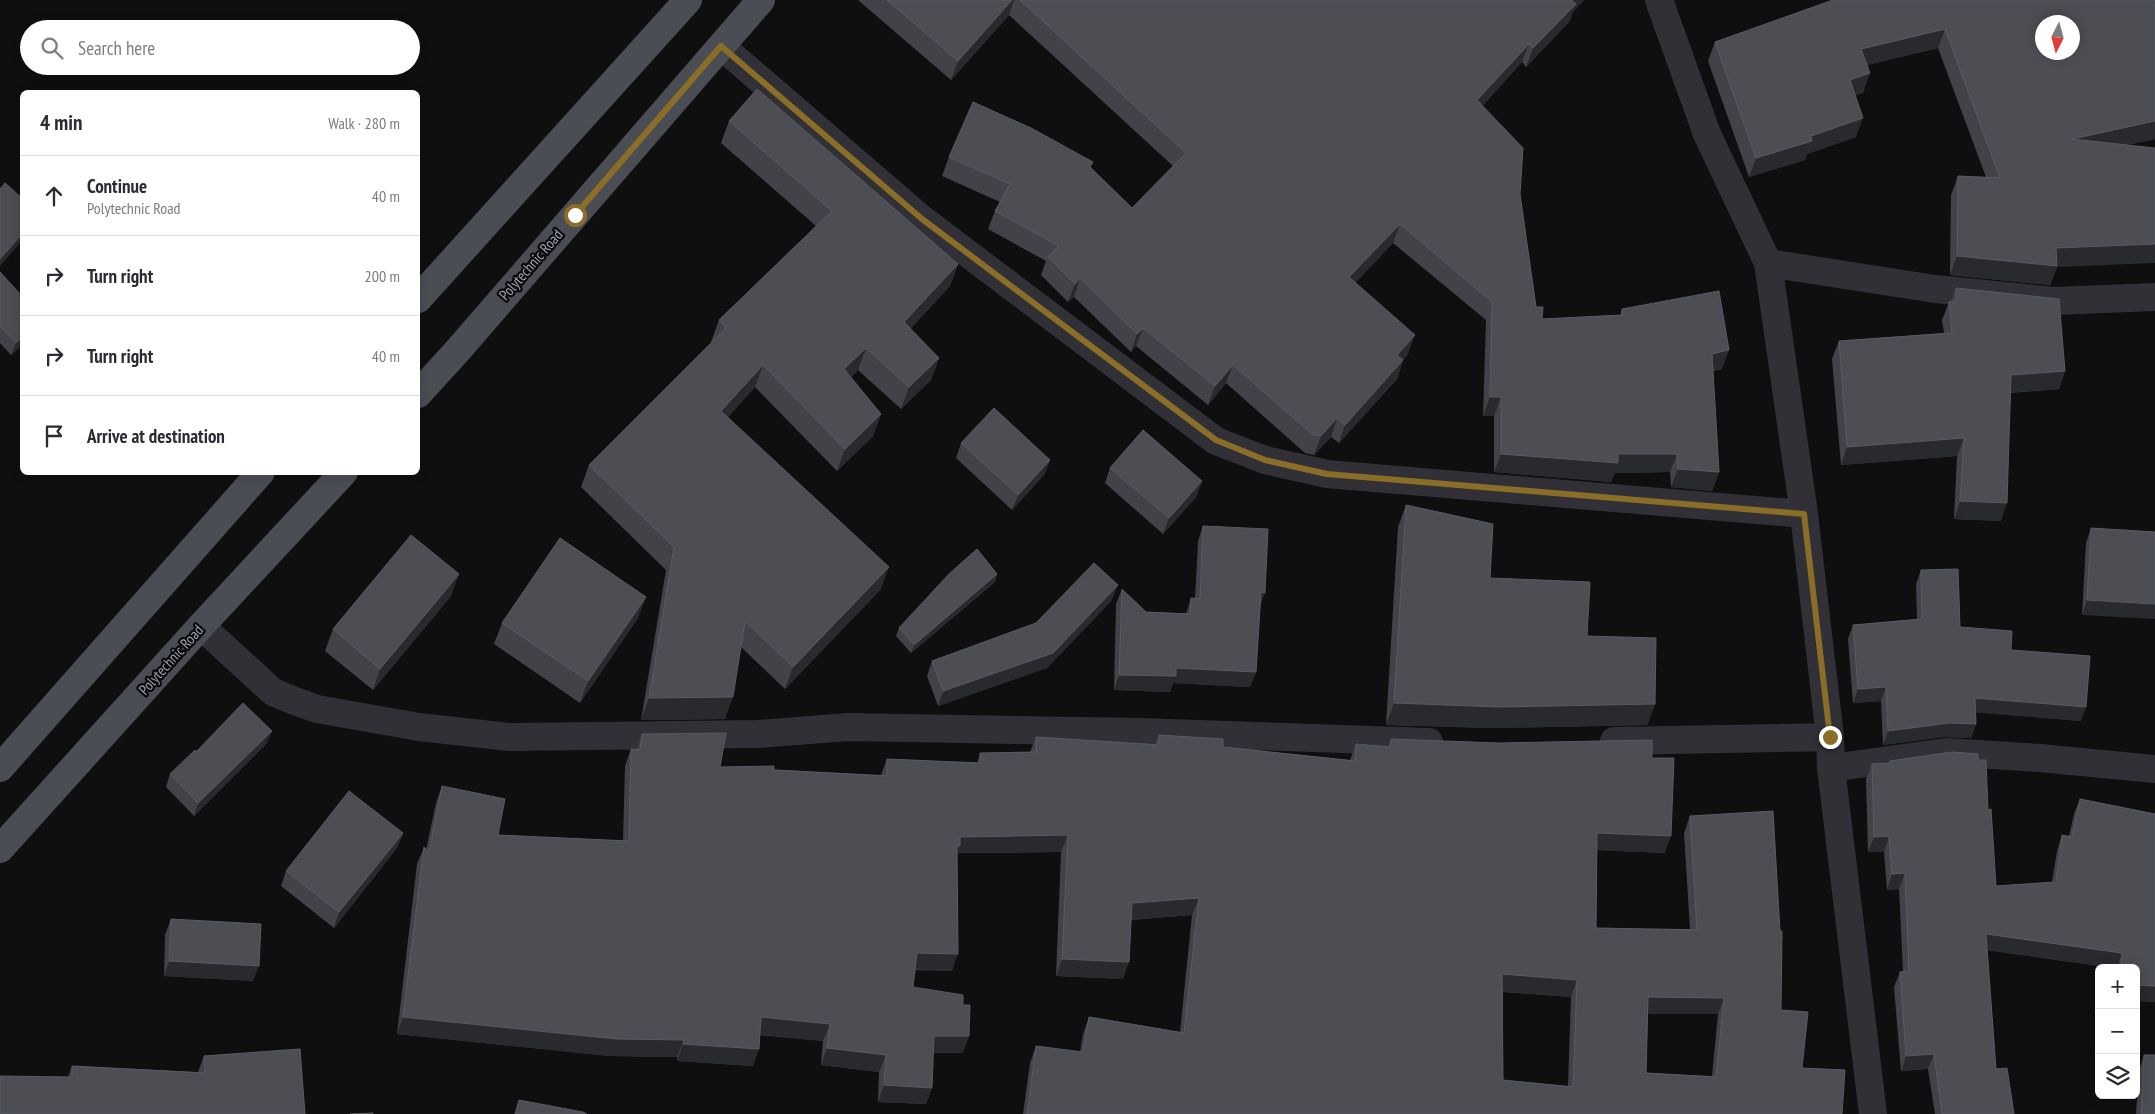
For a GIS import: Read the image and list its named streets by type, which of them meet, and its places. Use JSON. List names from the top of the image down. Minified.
{"streets":{"main road":["Polytechnic Road"]},"north":"bottom","page":{"search":"Search here","heading":["4 min","Walk · 280 m"],"list":[["Continue","Polytechnic Road","40 m"],["Turn right","200 m"],["Turn right","40 m"],"Arrive at destination"],"map_buttons":["+","−"]}}
